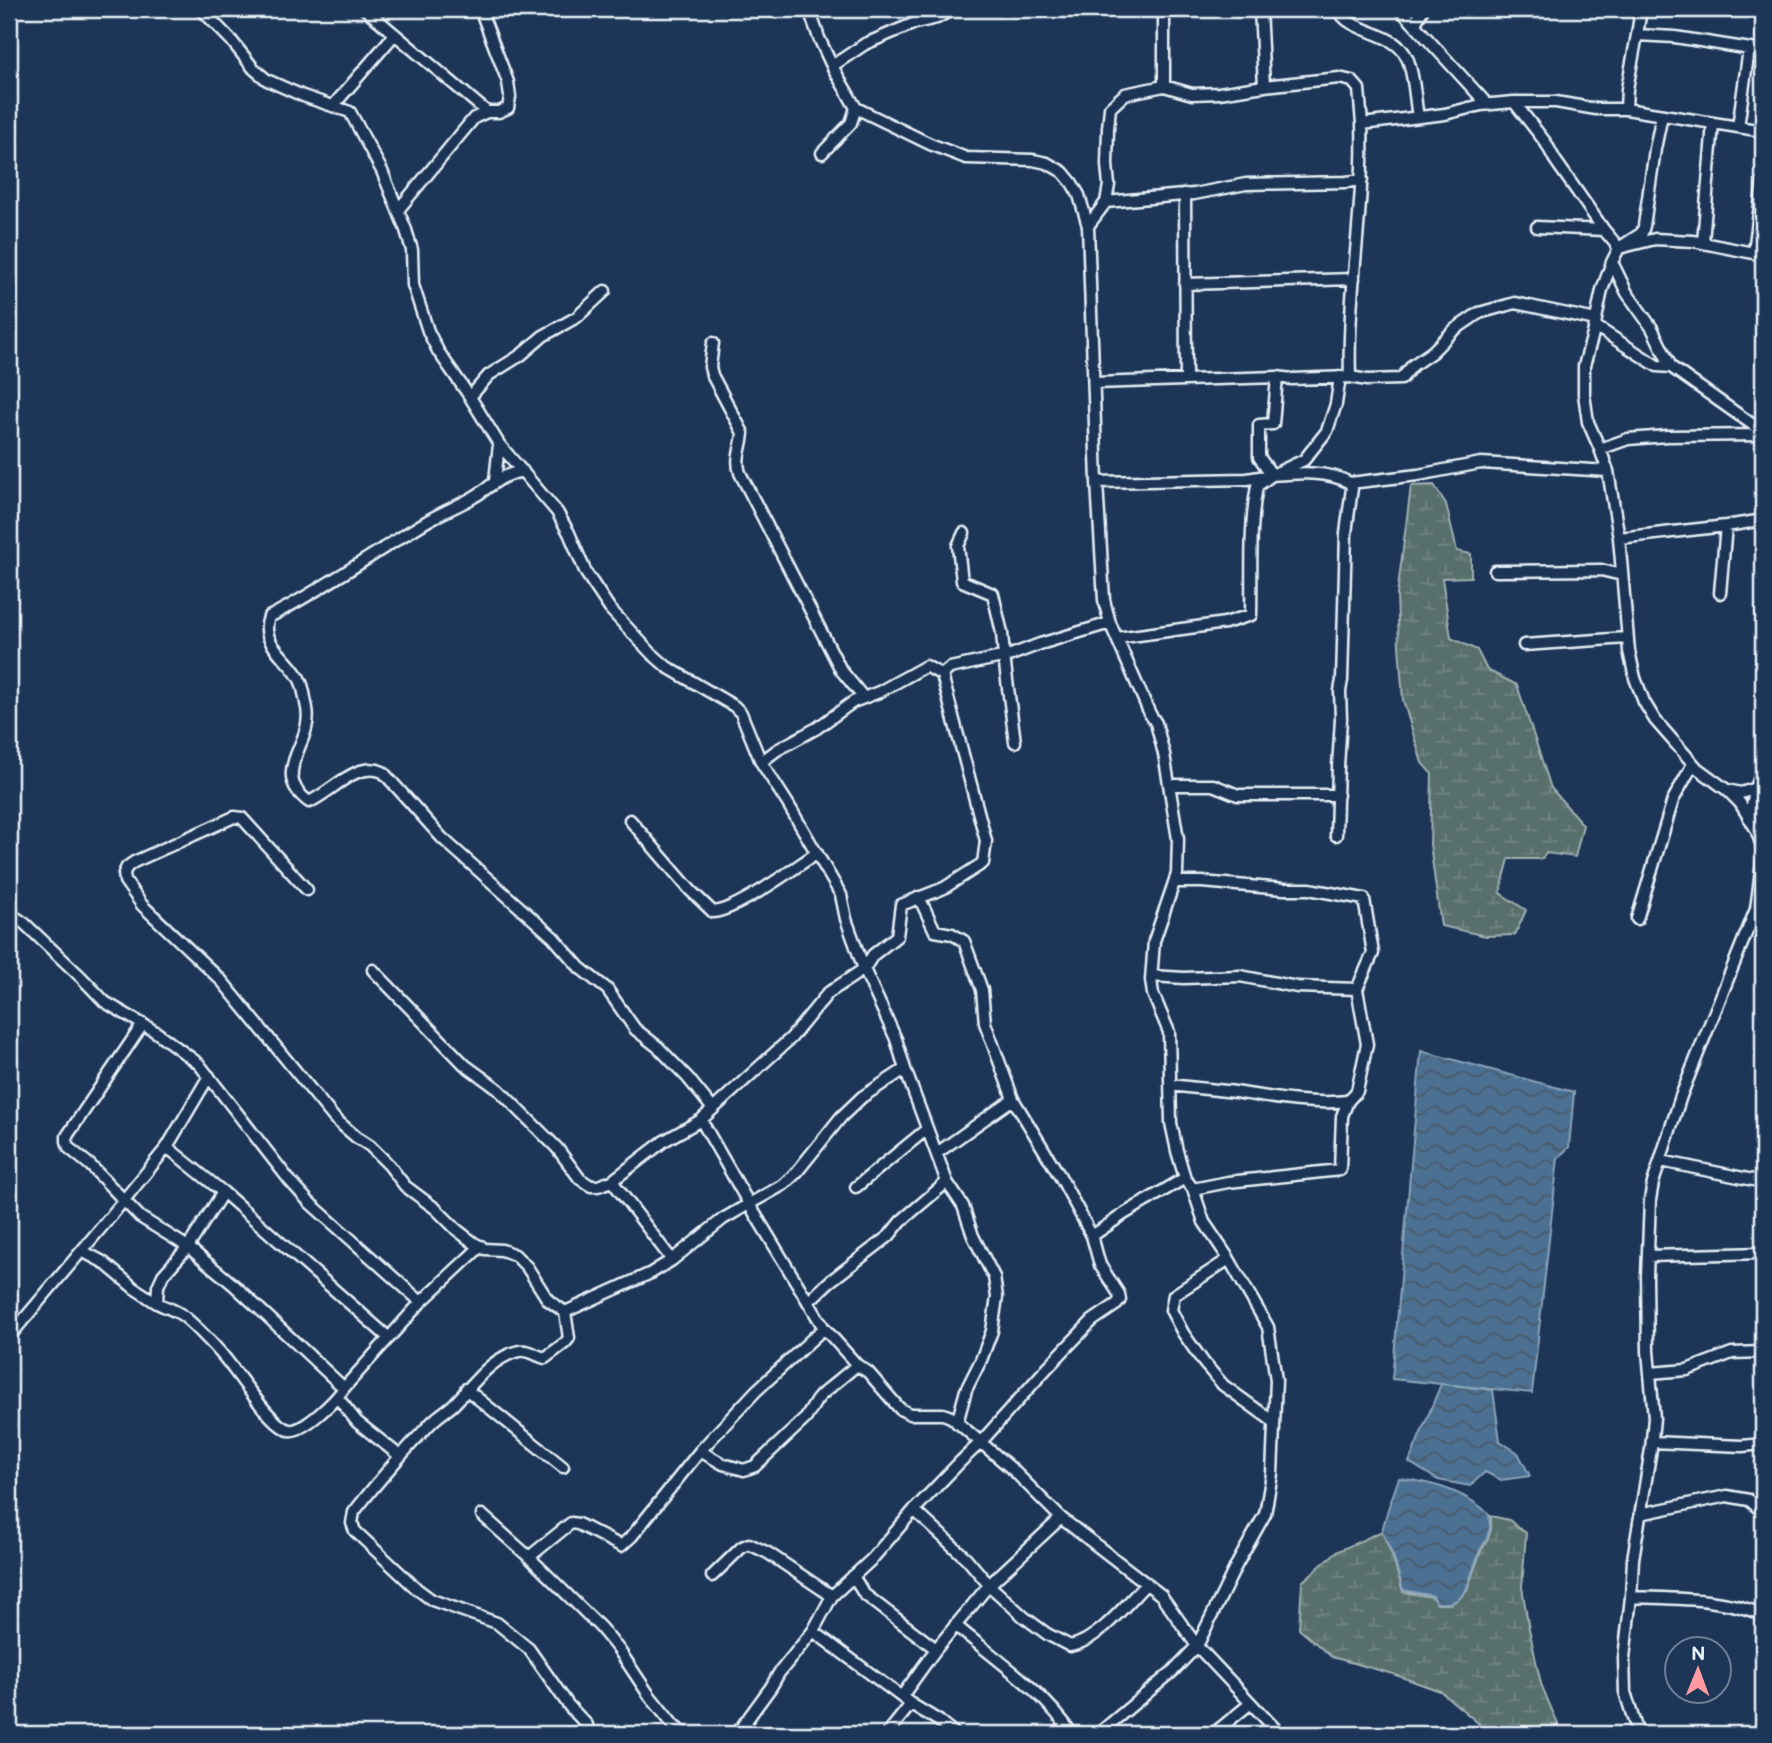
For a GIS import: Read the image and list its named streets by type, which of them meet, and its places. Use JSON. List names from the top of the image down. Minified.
{"north":"top"}
